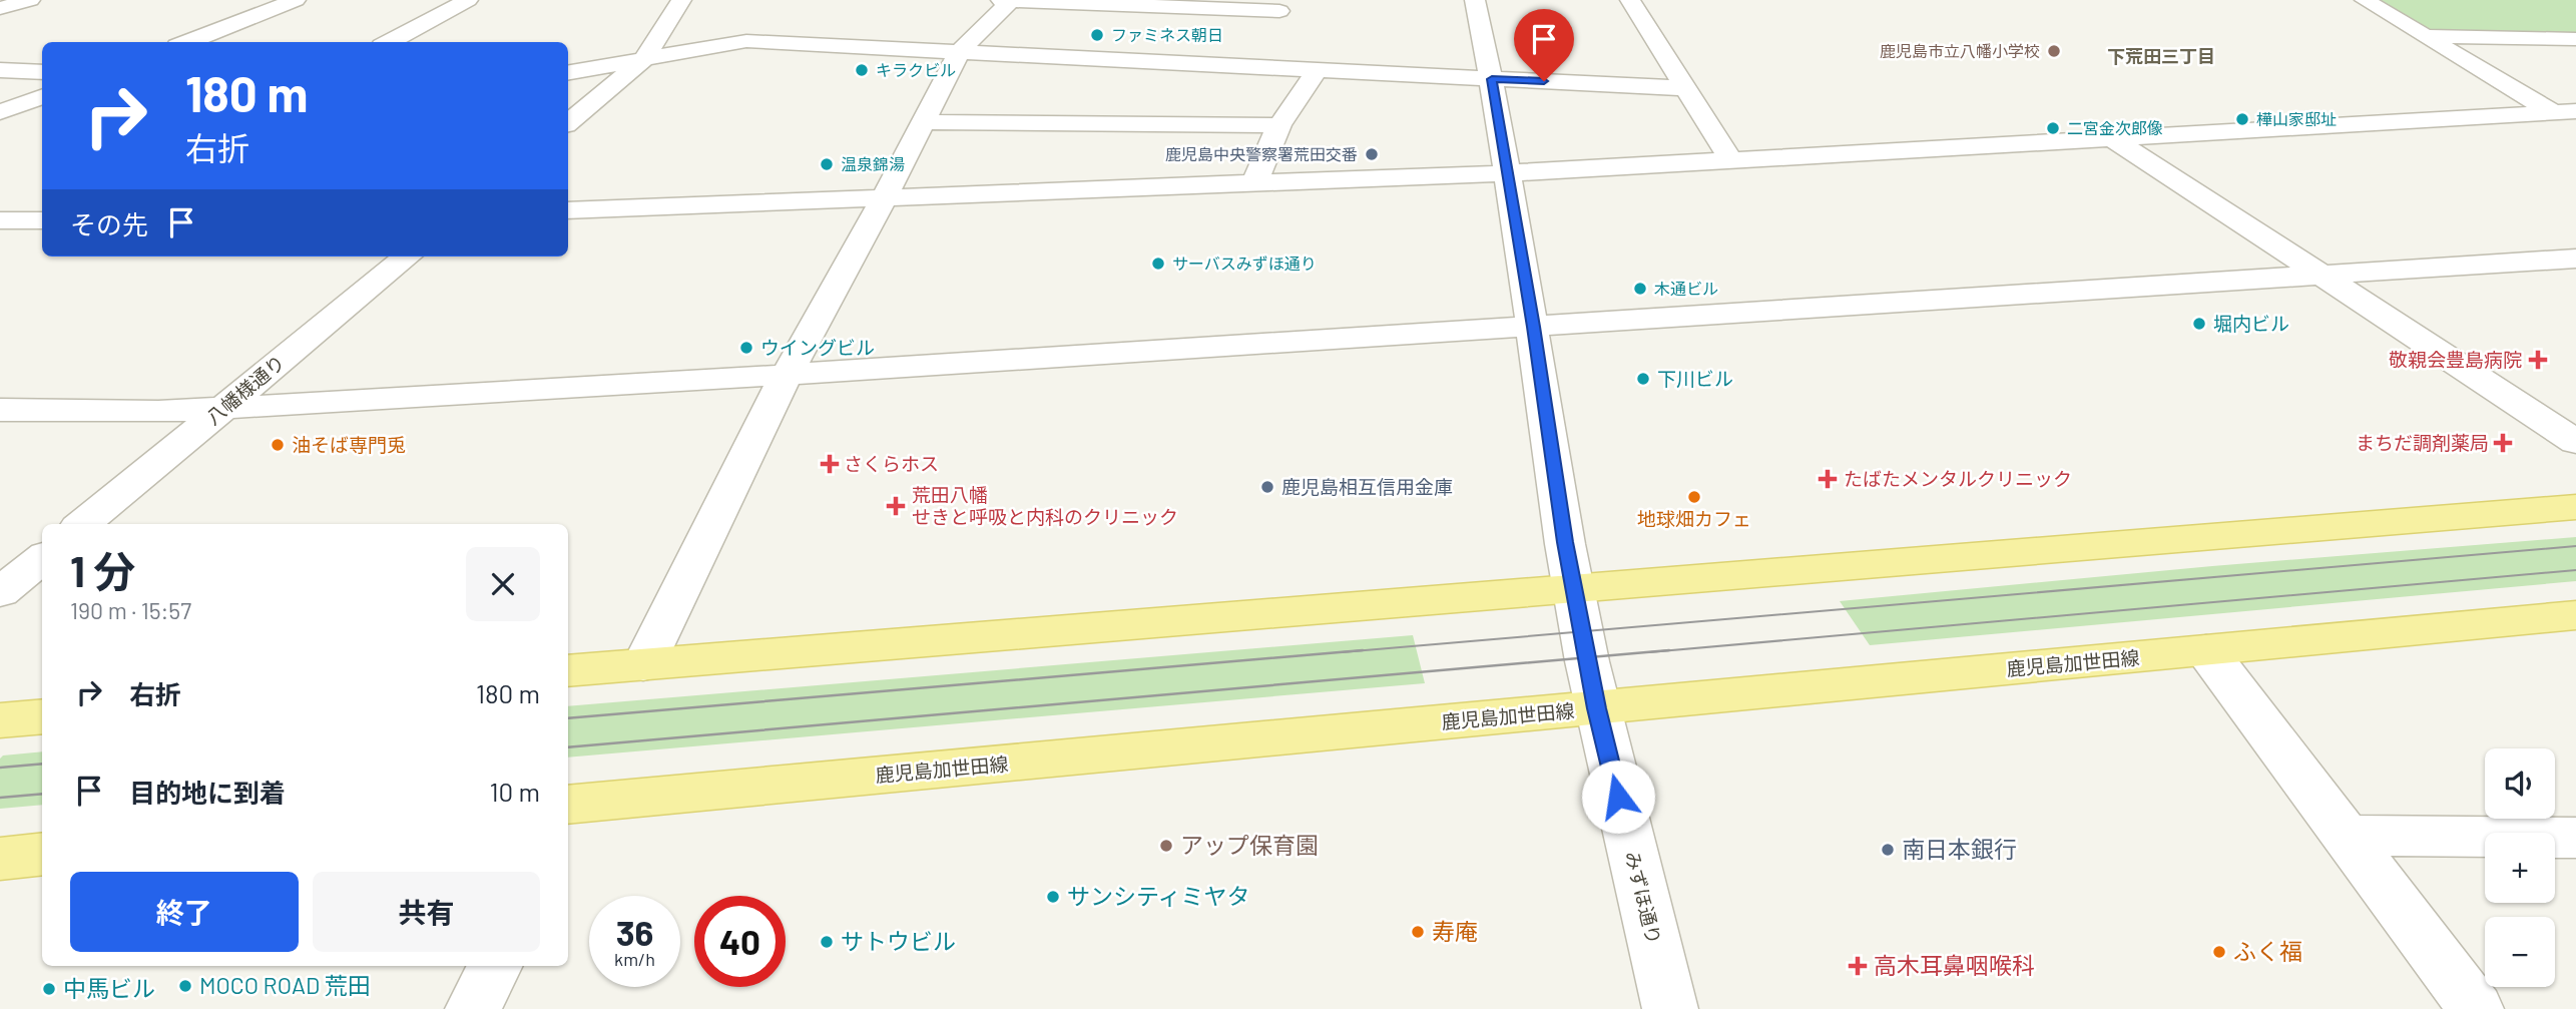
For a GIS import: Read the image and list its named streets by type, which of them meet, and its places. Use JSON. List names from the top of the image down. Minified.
{"streets":{"main road":["鹿児島加世田線"],"street":["八幡様通り","みずほ通り"]},"crossings":[["鹿児島加世田線","みずほ通り"]],"districts":["下荒田三丁目"],"places":{"other":["ファミネス朝日","鹿児島市立八幡小学校","キラクビル","樺山家邸址","二宮金次郎像","鹿児島中央警察署荒田交番","温泉錦湯","サーバスみずほ通り","木通ビル","堀内ビル","ウイングビル","下川ビル","油そば専門兎","鹿児島相互信用金庫","地球畑カフェ","アップ保育園","南日本銀行","サンシティミヤタ","寿庵","サトウビル","ふく福","MOCO ROAD 荒田","中馬ビル"],"health":["敬親会豊島病院","まちだ調剤薬局","さくらホス","たばたメンタルクリニック","荒田八幡 せきと呼吸と内科のクリニック","高木耳鼻咽喉科"]},"page":{"turn":["180 m","右折"],"then":"その先","heading":["1 分","190 m · 15:57"],"list":[{"name":"右折","value":"180 m"},{"name":"目的地に到着","value":"10 m"}],"map_buttons":["+","−"],"buttons":["終了","共有"],"speed":"36 km/h","limit":"40"}}
